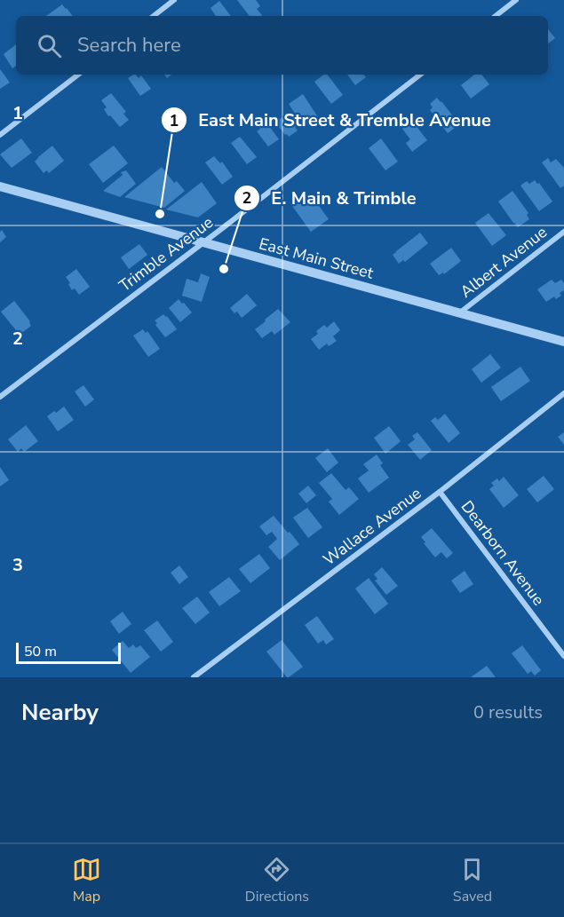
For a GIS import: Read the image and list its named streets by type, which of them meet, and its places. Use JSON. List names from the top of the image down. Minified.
{"streets":{"street":["Trimble Avenue","East Main Street","Albert Avenue","Wallace Avenue","Dearborn Avenue"]},"crossings":[["Trimble Avenue","East Main Street"],["East Main Street","Albert Avenue"],["Wallace Avenue","Dearborn Avenue"]],"places":["East Main Street & Tremble Avenue","E. Main & Trimble"],"scale_bar":"50 m","page":{"search":"Search here","scale":"50 m","heading":["Nearby","0 results"],"nav":["Map","Directions","Saved"]},"grid":{"rows":["1","2","3"]}}
